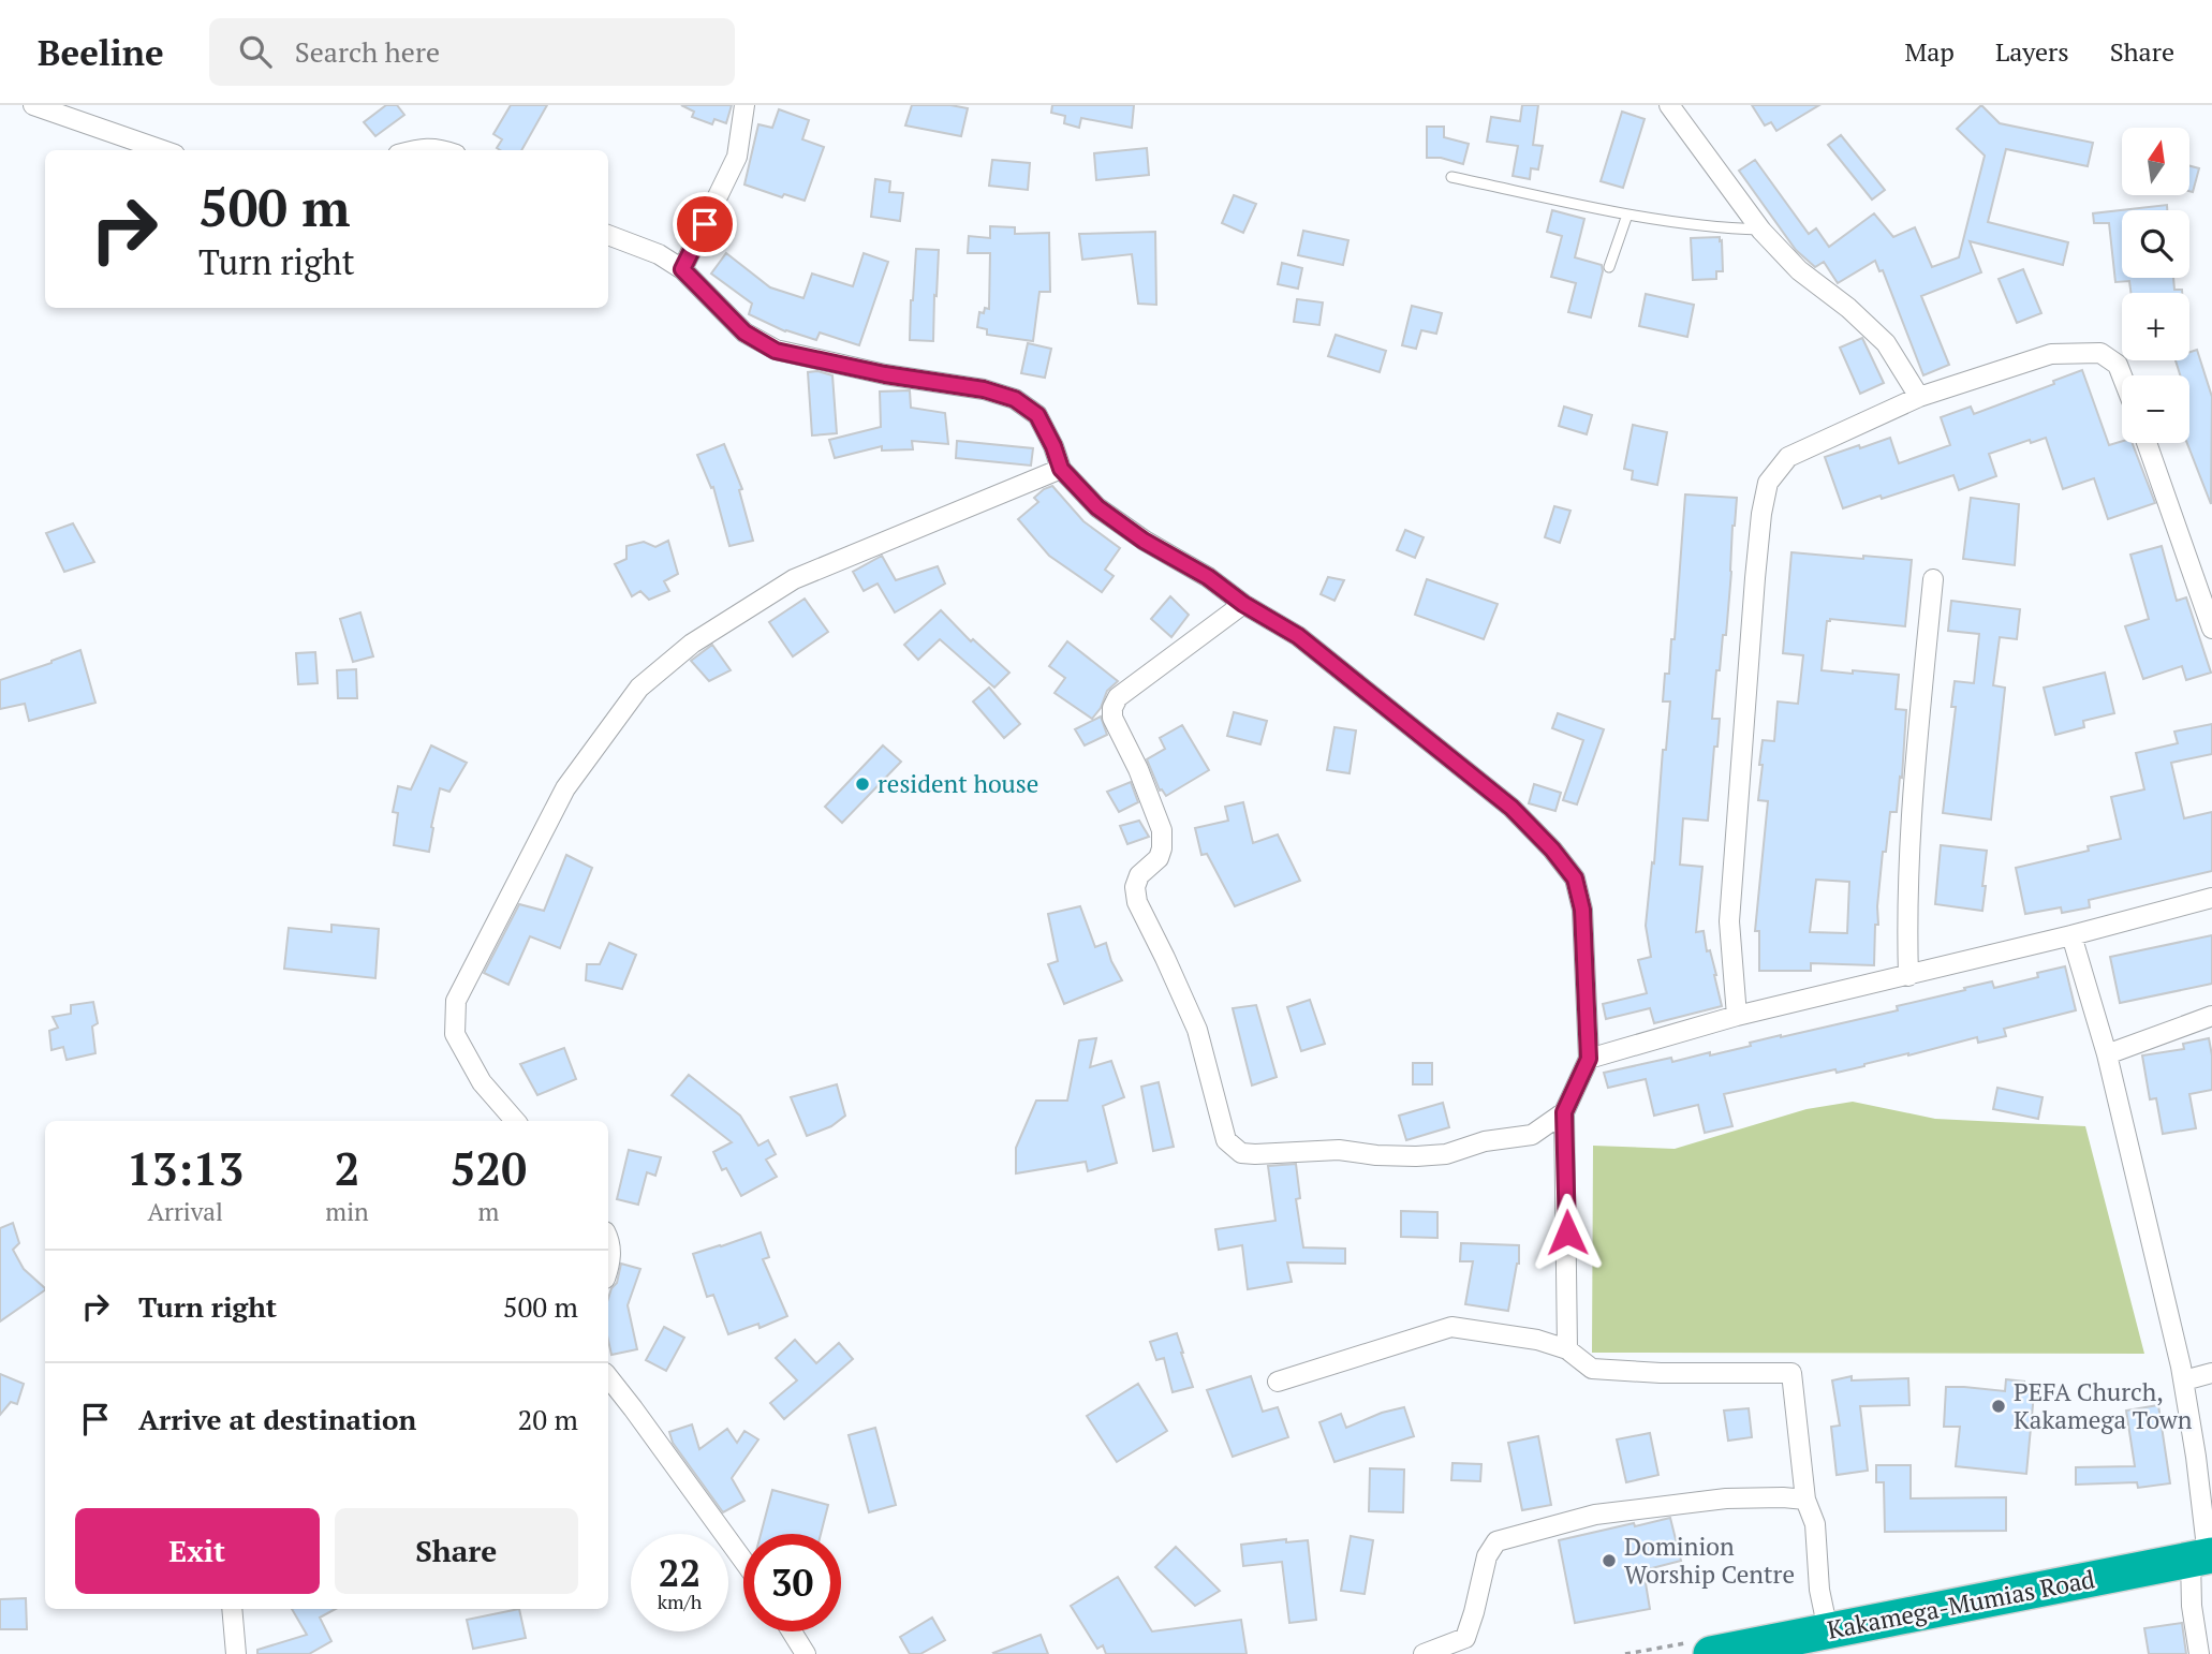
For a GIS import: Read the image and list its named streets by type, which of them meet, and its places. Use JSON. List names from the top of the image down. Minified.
{"streets":{"highway":["Kakamega-Mumias Road"]},"places":["resident house","PEFA Church, Kakamega Town","Dominion Worship Centre"],"north":"top","page":{"header":"Beeline","search":"Search here","nav":["Map","Layers","Share"],"map_buttons":["+","−"],"turn":["500 m","Turn right"],"eta":["13:13","Arrival","2","min","520","m"],"list":[{"name":"Turn right","value":"500 m"},{"name":"Arrive at destination","value":"20 m"}],"buttons":["Exit","Share"],"speed":"22 km/h","limit":"30"}}
